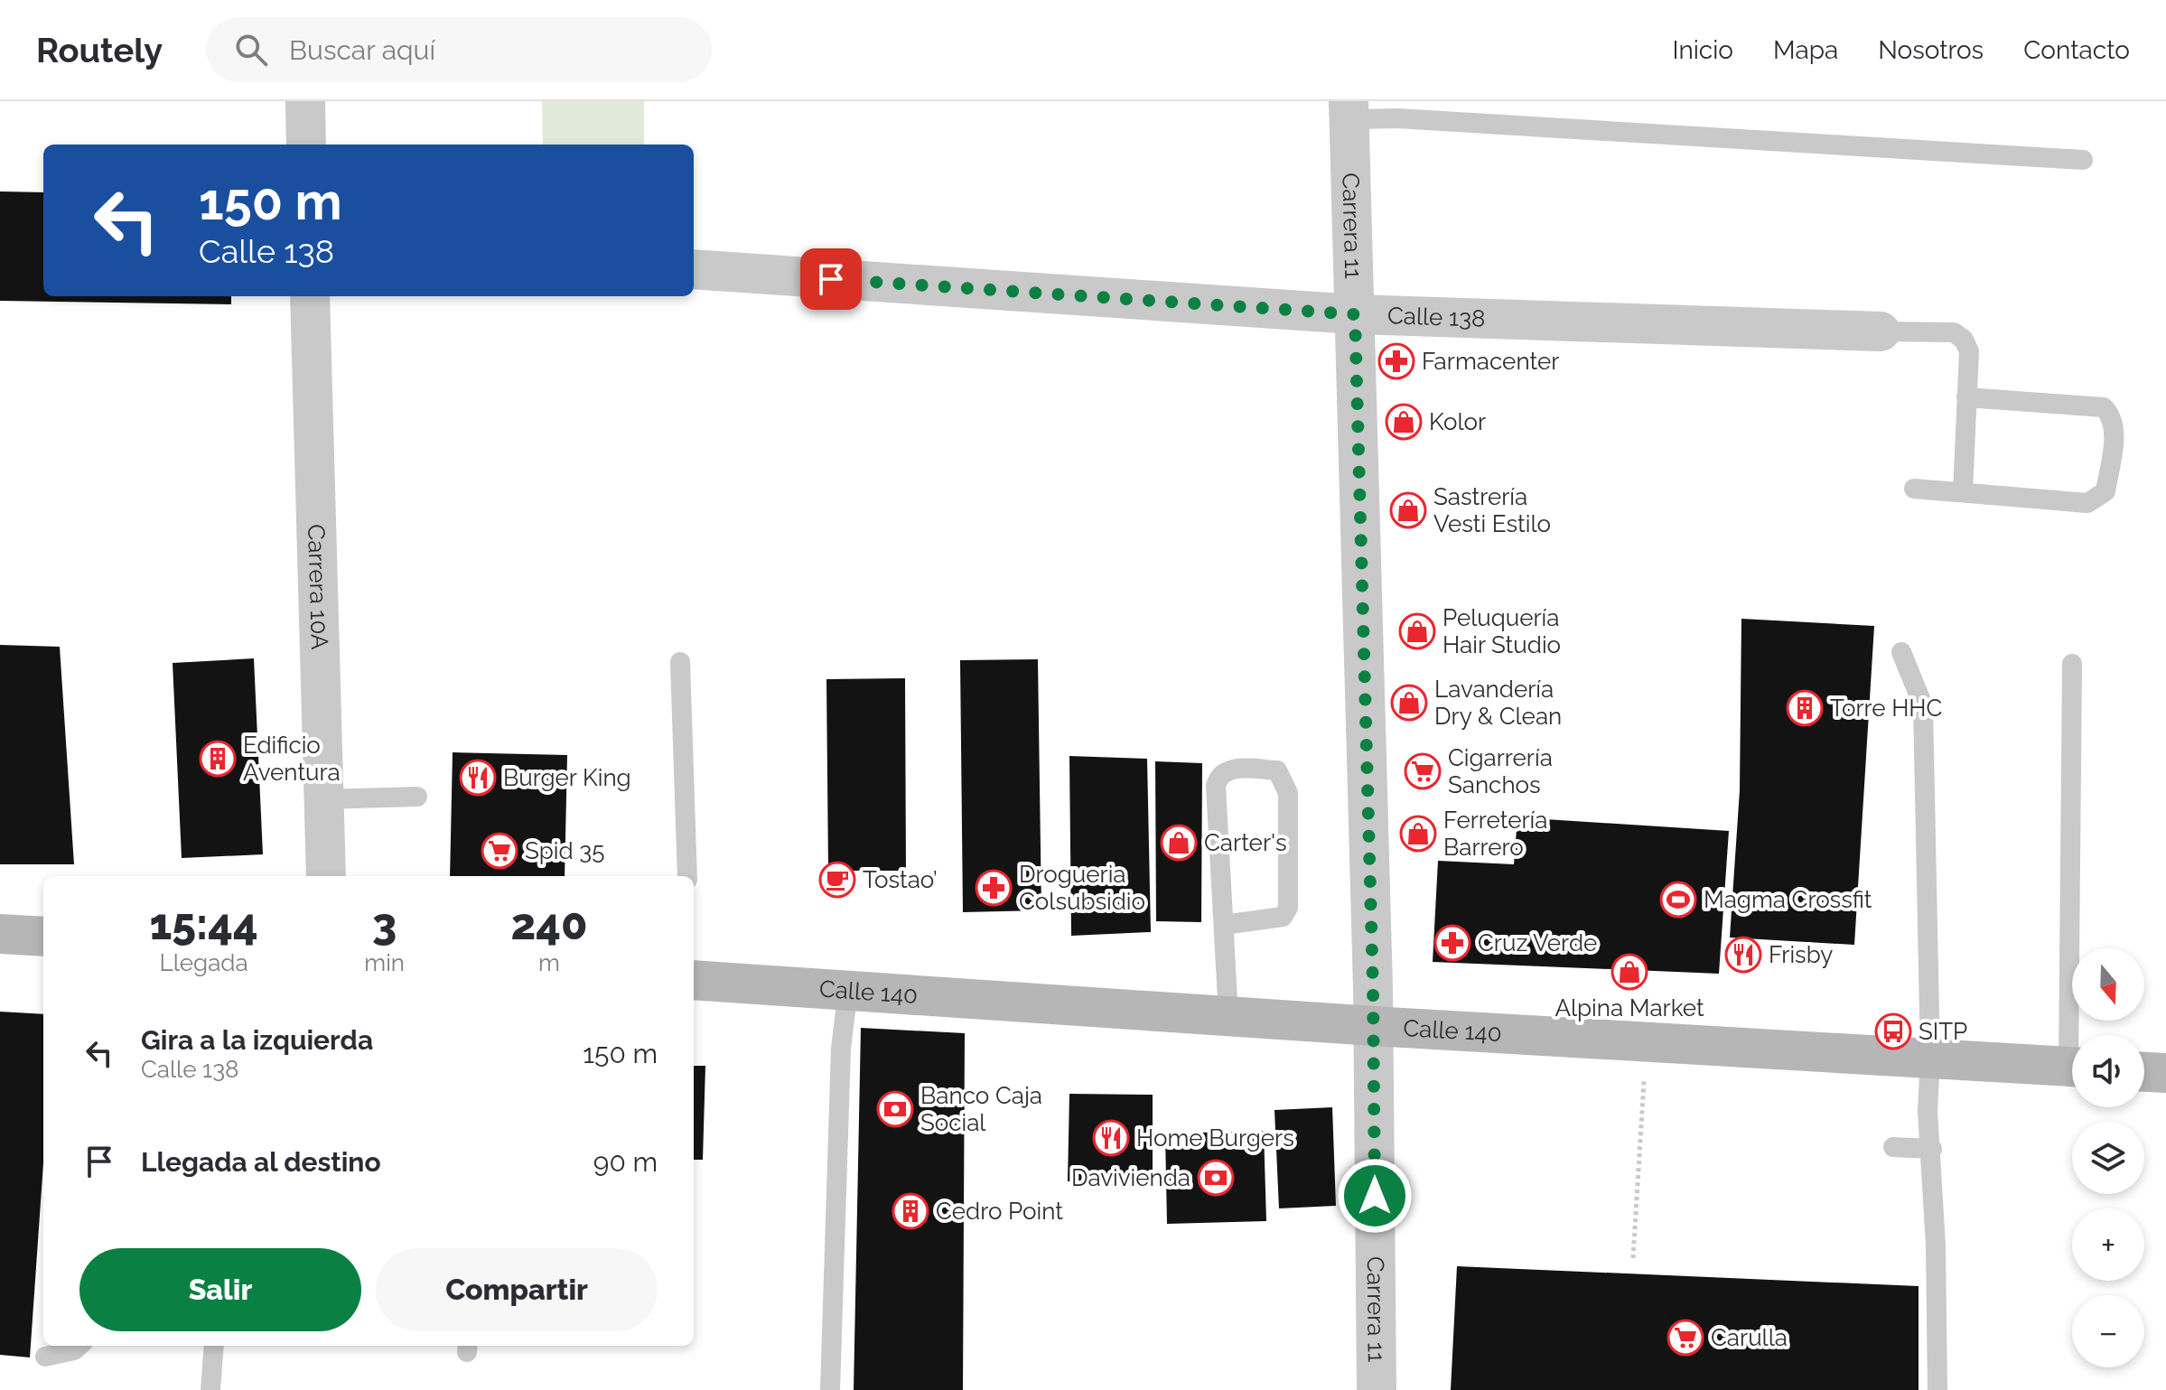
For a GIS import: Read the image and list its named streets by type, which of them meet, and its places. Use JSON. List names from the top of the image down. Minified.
{"streets":{"street":["Carrera 11","Calle 138","Carrera 10A","Calle 140"]},"crossings":[["Carrera 11","Calle 138"],["Carrera 11","Calle 140"]],"places":{"pharmacy":["Farmacenter","Drogueria Colsubsidio","Cruz Verde"],"shop":["Kolor","Sastrería Vesti Estilo","Peluquería Hair Studio","Lavandería Dry & Clean","Ferretería Barrero","Carter's","Alpina Market"],"building":["Torre HHC","Edificio Aventura","Cedro Point"],"supermarket":["Cigarrería Sanchos","Spid 35","Carulla"],"restaurant":["Burger King","Frisby","Home Burgers"],"cafe":["Tostao’"],"sports":["Magma Crossfit"],"bus stop":["SITP"],"bank":["Banco Caja Social","Davivienda"]},"north":"bottom","page":{"header":"Routely","search":"Buscar aquí","nav":["Inicio","Mapa","Nosotros","Contacto"],"turn":["150 m","Calle 138"],"eta":["15:44","Llegada","3","min","240","m"],"map_buttons":["+","−"],"list":[{"name":"Gira a la izquierda","note":"Calle 138","value":"150 m"},{"name":"Llegada al destino","value":"90 m"}],"buttons":["Salir","Compartir"]}}
